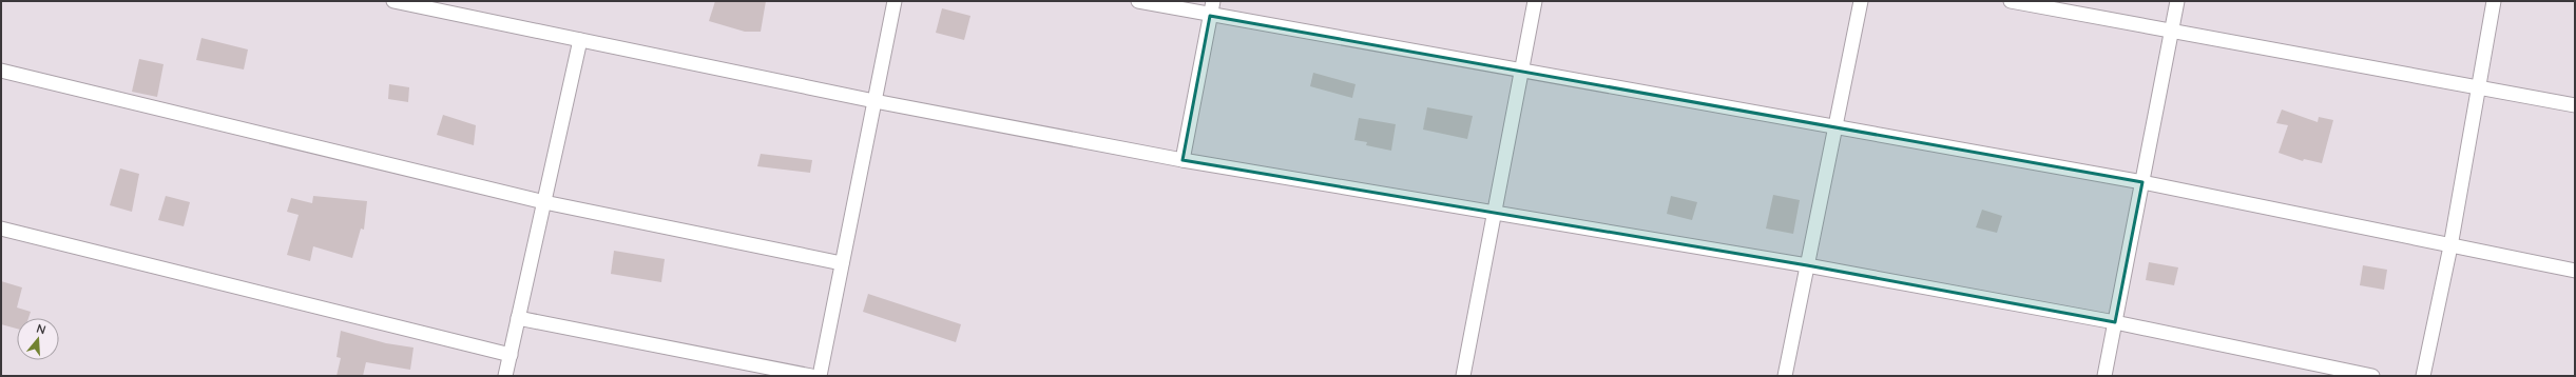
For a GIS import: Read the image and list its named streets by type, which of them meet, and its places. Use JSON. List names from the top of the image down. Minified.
{"north":"top"}
